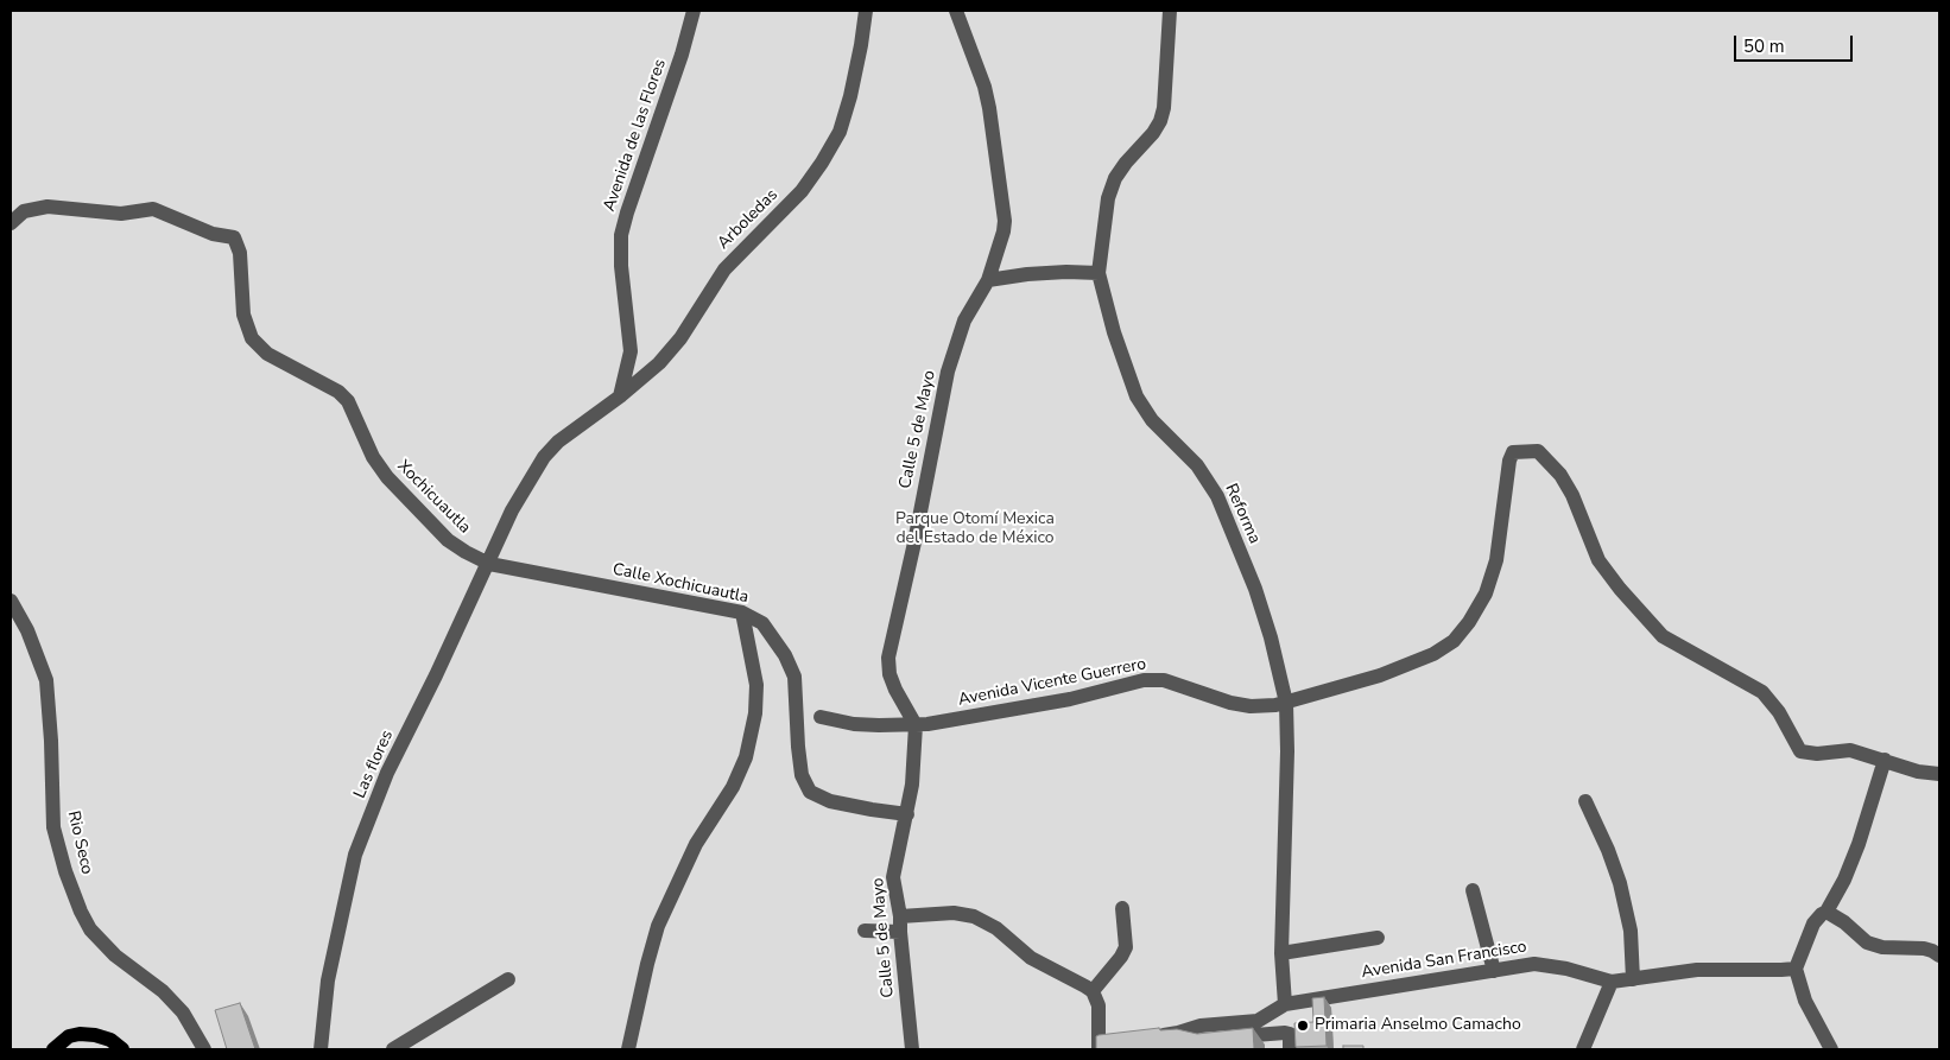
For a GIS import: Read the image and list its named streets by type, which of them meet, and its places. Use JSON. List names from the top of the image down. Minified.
{"streets":{"street":["Avenida de las Flores","Arboledas","Calle 5 de Mayo","Xochicuautla","Reforma","Calle Xochicuautla","Avenida Vicente Guerrero","Las flores","Rio Seco","Avenida San Francisco"]},"crossings":[["Avenida de las Flores","Arboledas"],["Avenida de las Flores","Las flores"],["Arboledas","Las flores"],["Calle 5 de Mayo","Calle Xochicuautla"],["Calle 5 de Mayo","Avenida Vicente Guerrero"],["Xochicuautla","Calle Xochicuautla"],["Xochicuautla","Las flores"],["Reforma","Avenida Vicente Guerrero"],["Reforma","Avenida San Francisco"],["Calle Xochicuautla","Las flores"]],"parks":["Parque Otomí Mexica del Estado de México"],"places":["Primaria Anselmo Camacho"],"scale_bar":"50 m"}
